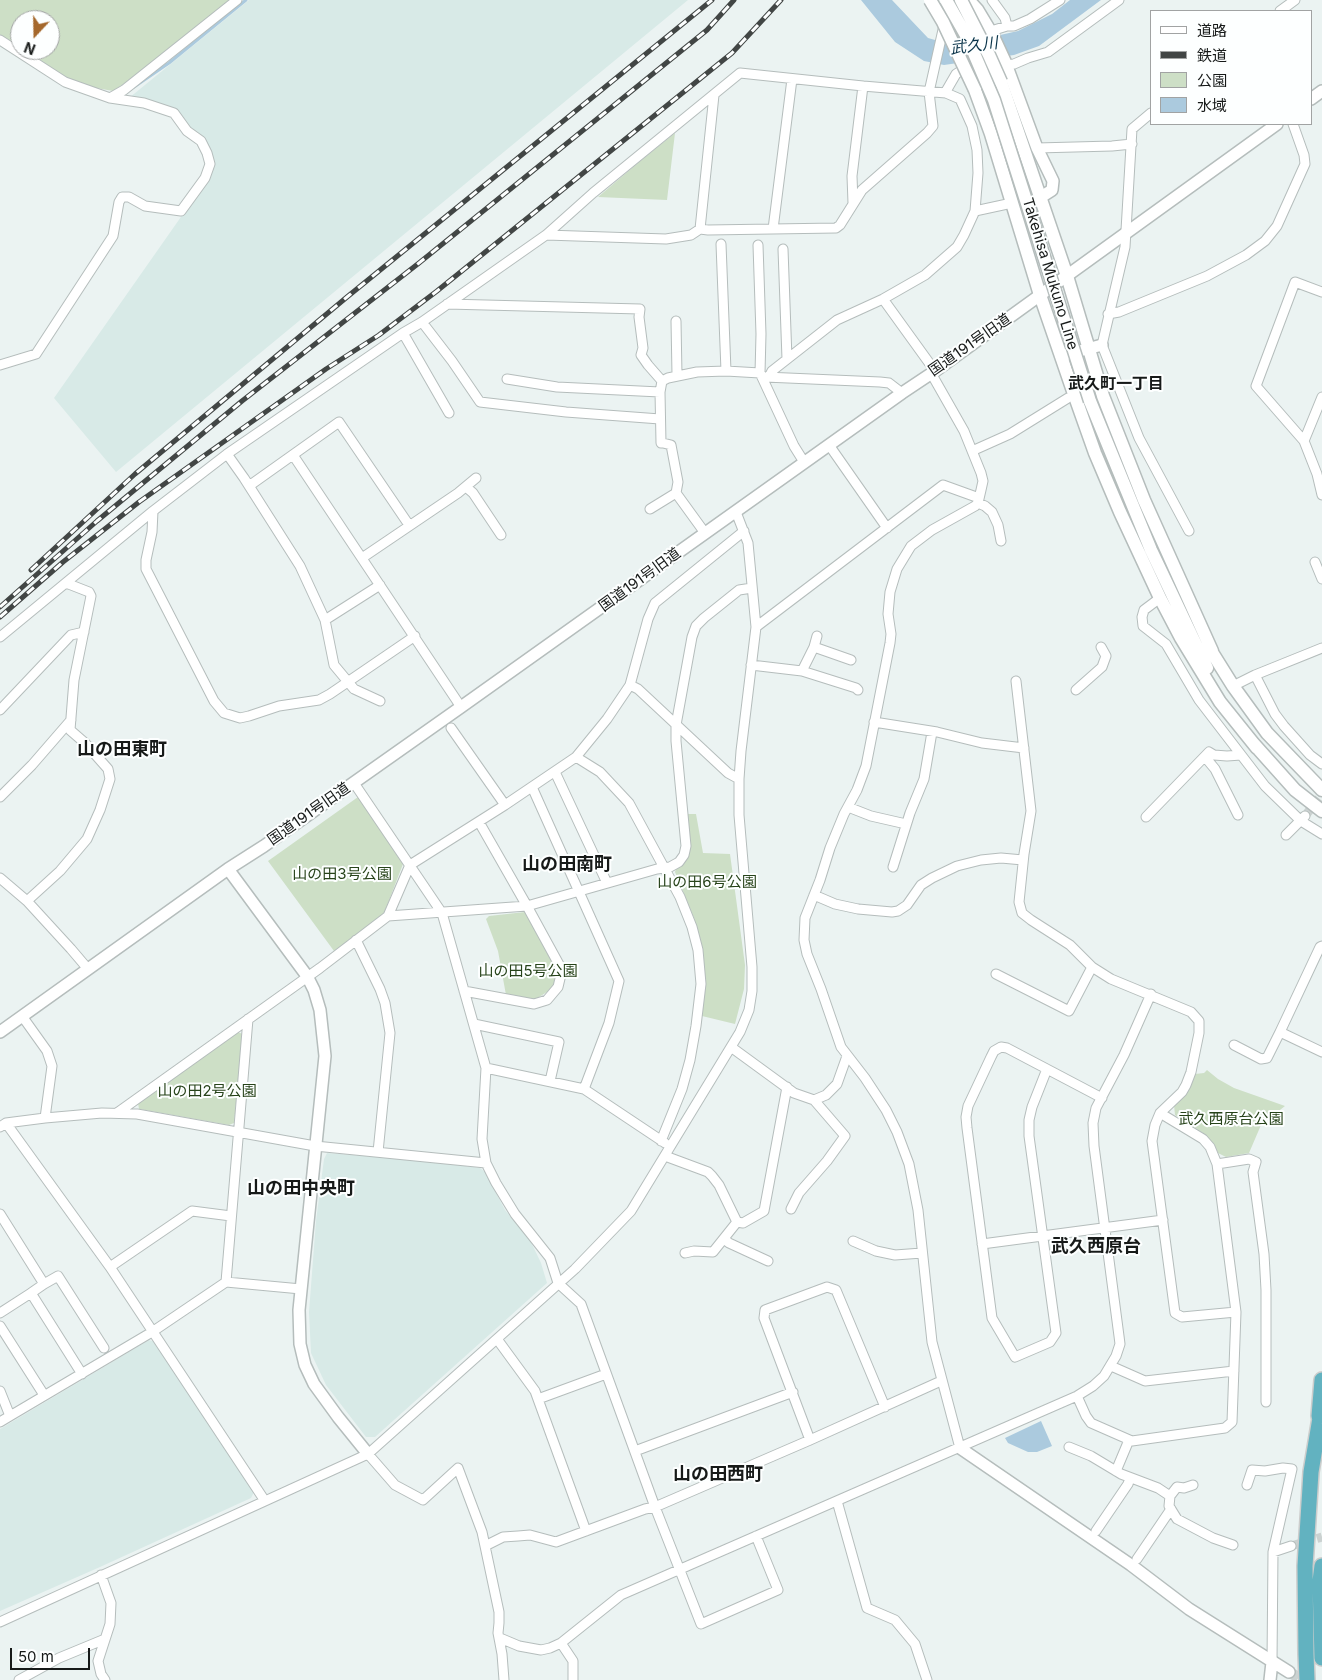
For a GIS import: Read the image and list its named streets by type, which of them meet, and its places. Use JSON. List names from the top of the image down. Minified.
{"streets":{"main road":["Takehisa Mukuno Line"],"street":["国道191号旧道"]},"districts":["武久町一丁目","山の田東町","山の田南町","山の田中央町","武久西原台","山の田西町"],"water":["武久川"],"parks":["山の田3号公園","山の田6号公園","山の田5号公園","山の田2号公園","武久西原台公園"],"legend":["道路","鉄道","公園","水域"],"scale_bar":"50 m","north":"bottom"}
